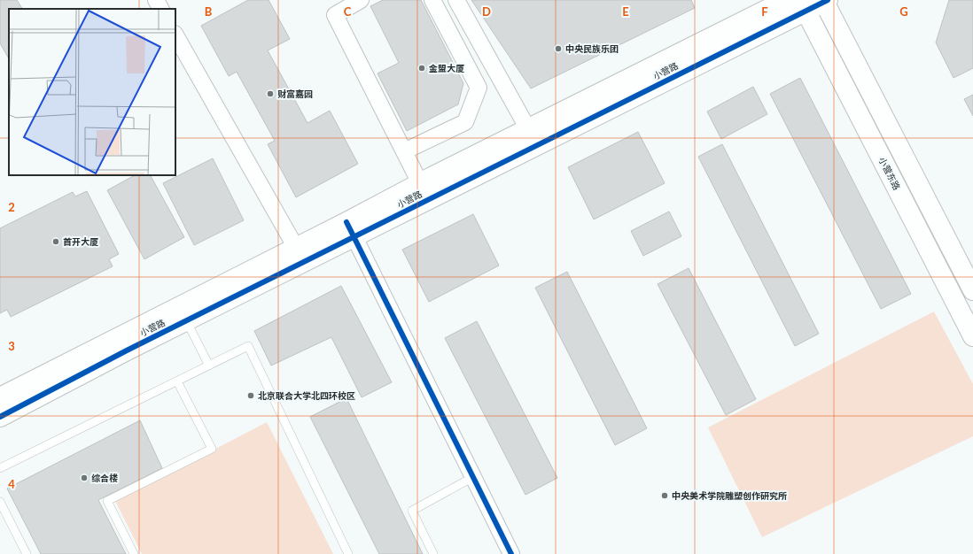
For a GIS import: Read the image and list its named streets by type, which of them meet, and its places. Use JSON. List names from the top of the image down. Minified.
{"streets":{"street":["小营路","小营东路"]},"crossings":[["小营路","小营东路"]],"places":["中央民族乐团","金盟大厦","财富嘉园","首开大厦","北京联合大学北四环校区","综合楼","中央美术学院雕塑创作研究所"],"grid":{"columns":["B","C","D","E","F","G"],"rows":["2","3","4"]}}
